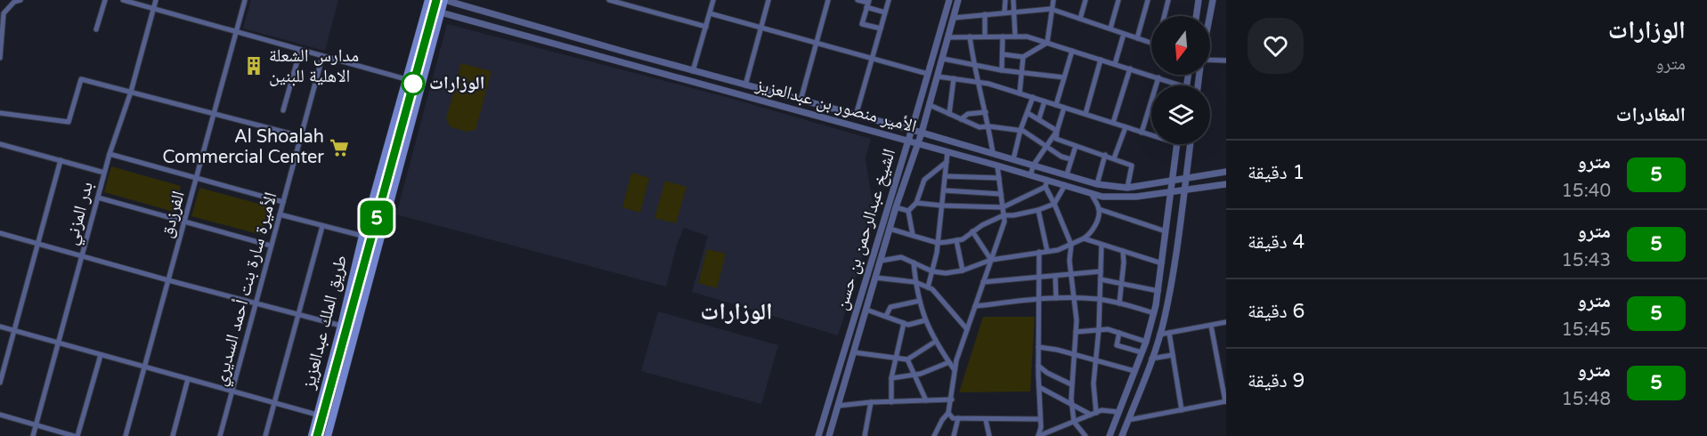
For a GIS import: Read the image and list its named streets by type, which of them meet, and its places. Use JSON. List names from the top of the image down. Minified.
{"streets":{"main road":["طريق الملك عبدالعزيز"],"street":["الأمير منصور بن عبدالعزيز","بدر المزني","الفرزدق","الشيخ عبدالرحمن بن حسن","الأميرة سارة بنت أحمد السديري"]},"crossings":[["الأمير منصور بن عبدالعزيز","الشيخ عبدالرحمن بن حسن"],["الأمير منصور بن عبدالعزيز","طريق الملك عبدالعزيز"]],"districts":["الوزارات"],"places":{"building":["مدارس الشعلة الاهلية للبنين"],"other":["الوزارات"],"supermarket":["Al Shoalah Commercial Center"]},"lines":["metro line 5"],"north":"bottom","page":{"heading":[["الوزارات","مترو"],"المغادرات"],"on_map":"5","list":[{"mark":"5","name":"مترو","note":"15:40","value":"1 دقيقة"},{"mark":"5","name":"مترو","note":"15:43","value":"4 دقيقة"},{"mark":"5","name":"مترو","note":"15:45","value":"6 دقيقة"},{"mark":"5","name":"مترو","note":"15:48","value":"9 دقيقة"}]}}
